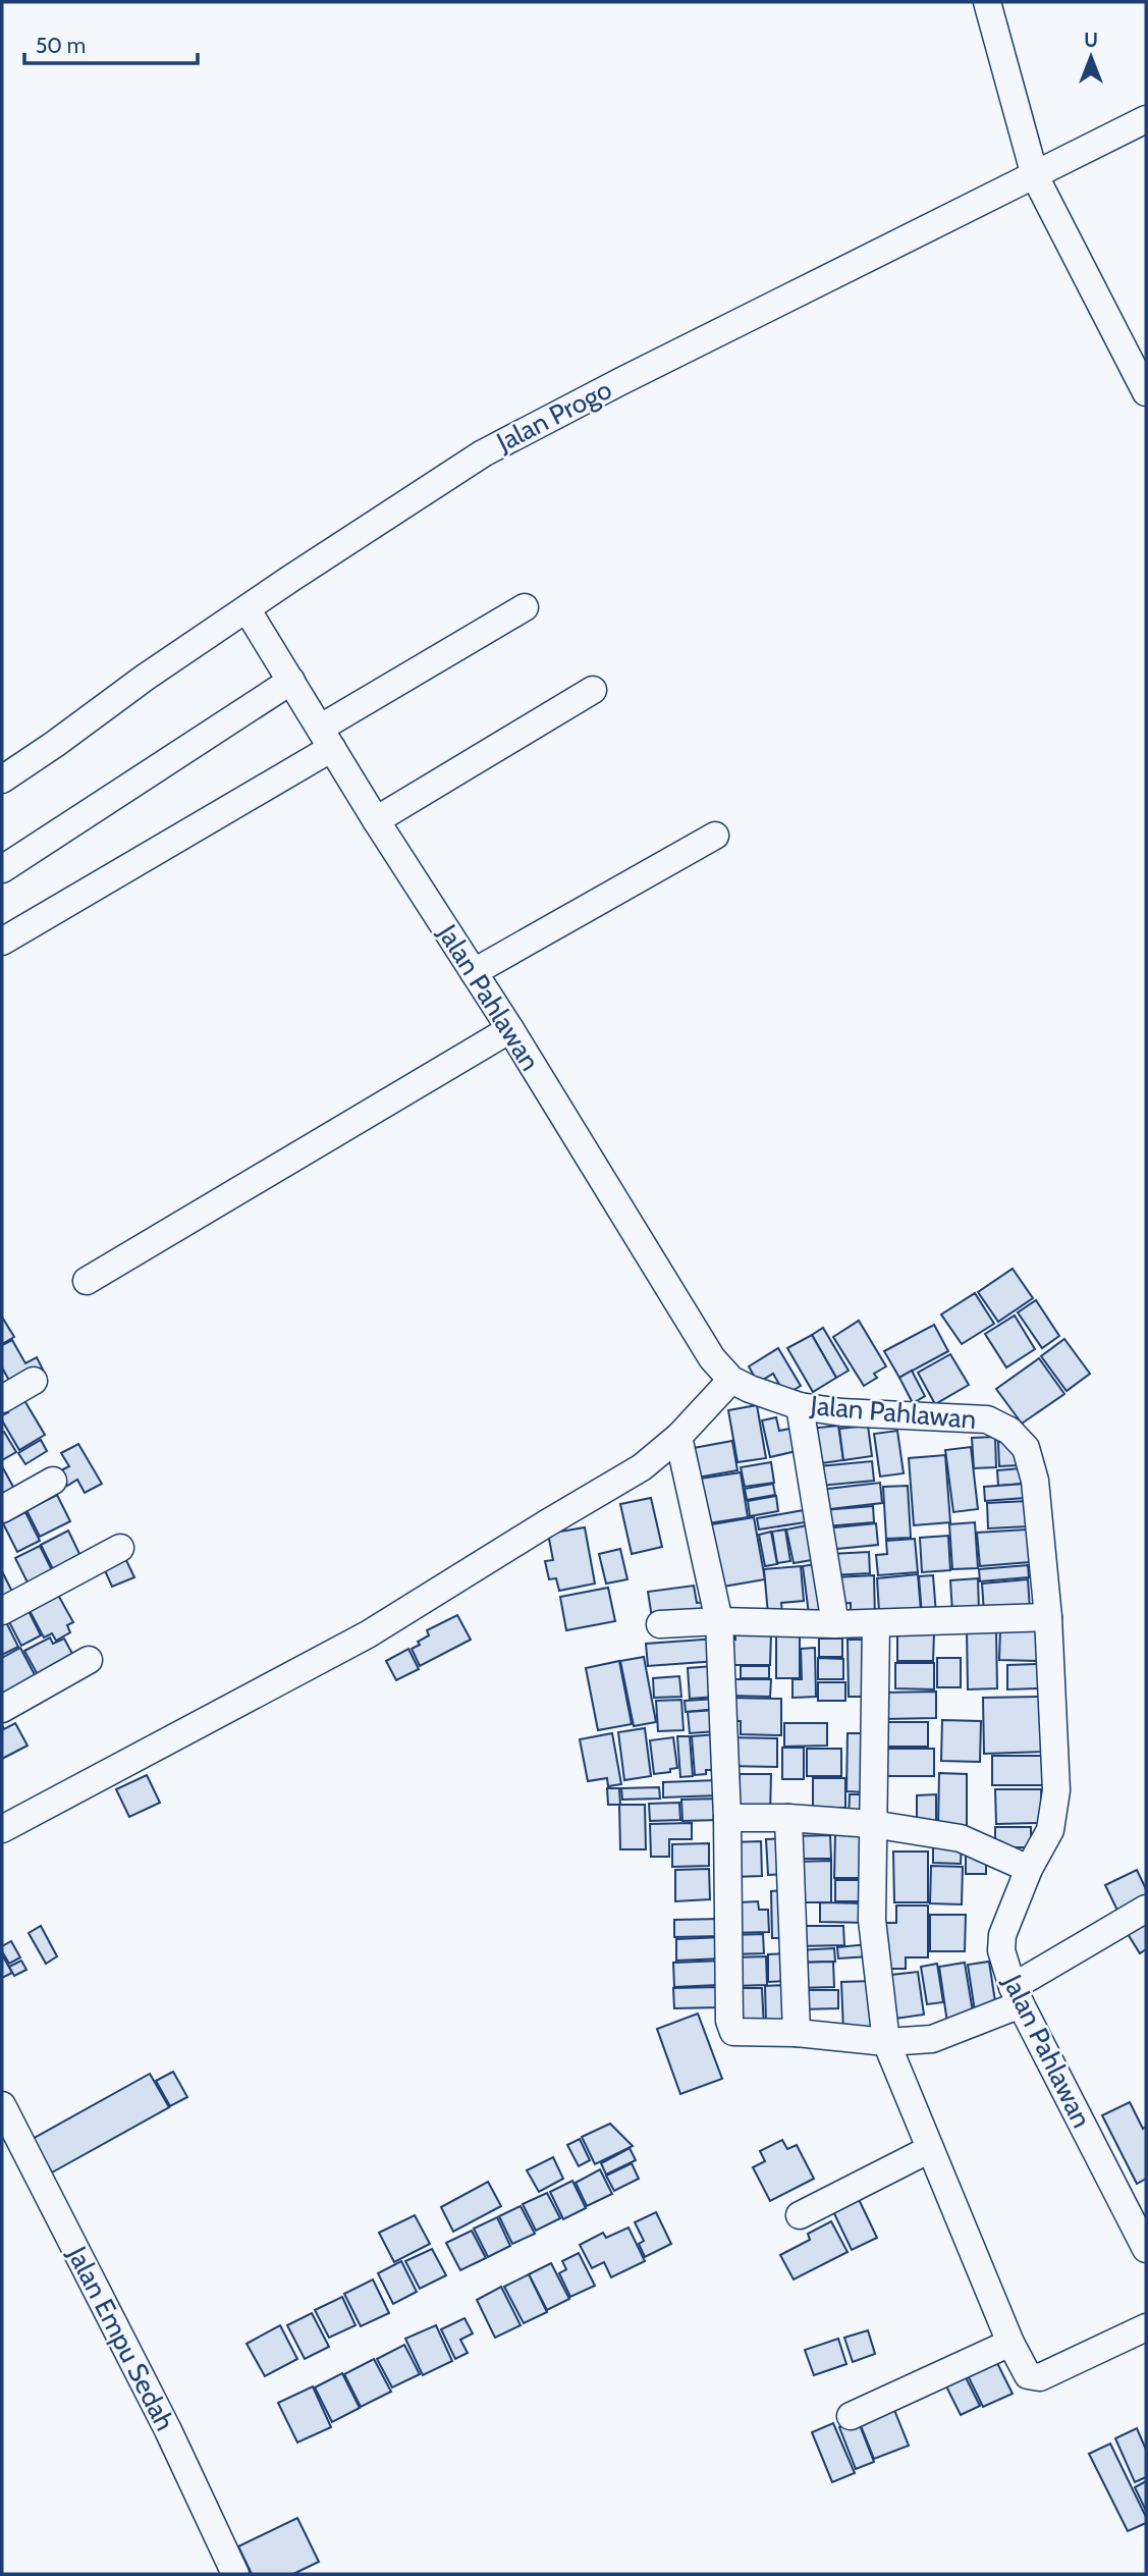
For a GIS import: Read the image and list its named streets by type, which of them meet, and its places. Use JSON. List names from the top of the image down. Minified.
{"streets":{"street":["Jalan Progo","Jalan Pahlawan","Jalan Empu Sedah"]},"crossings":[["Jalan Progo","Jalan Pahlawan"]],"scale_bar":"50 m","north":"top"}
